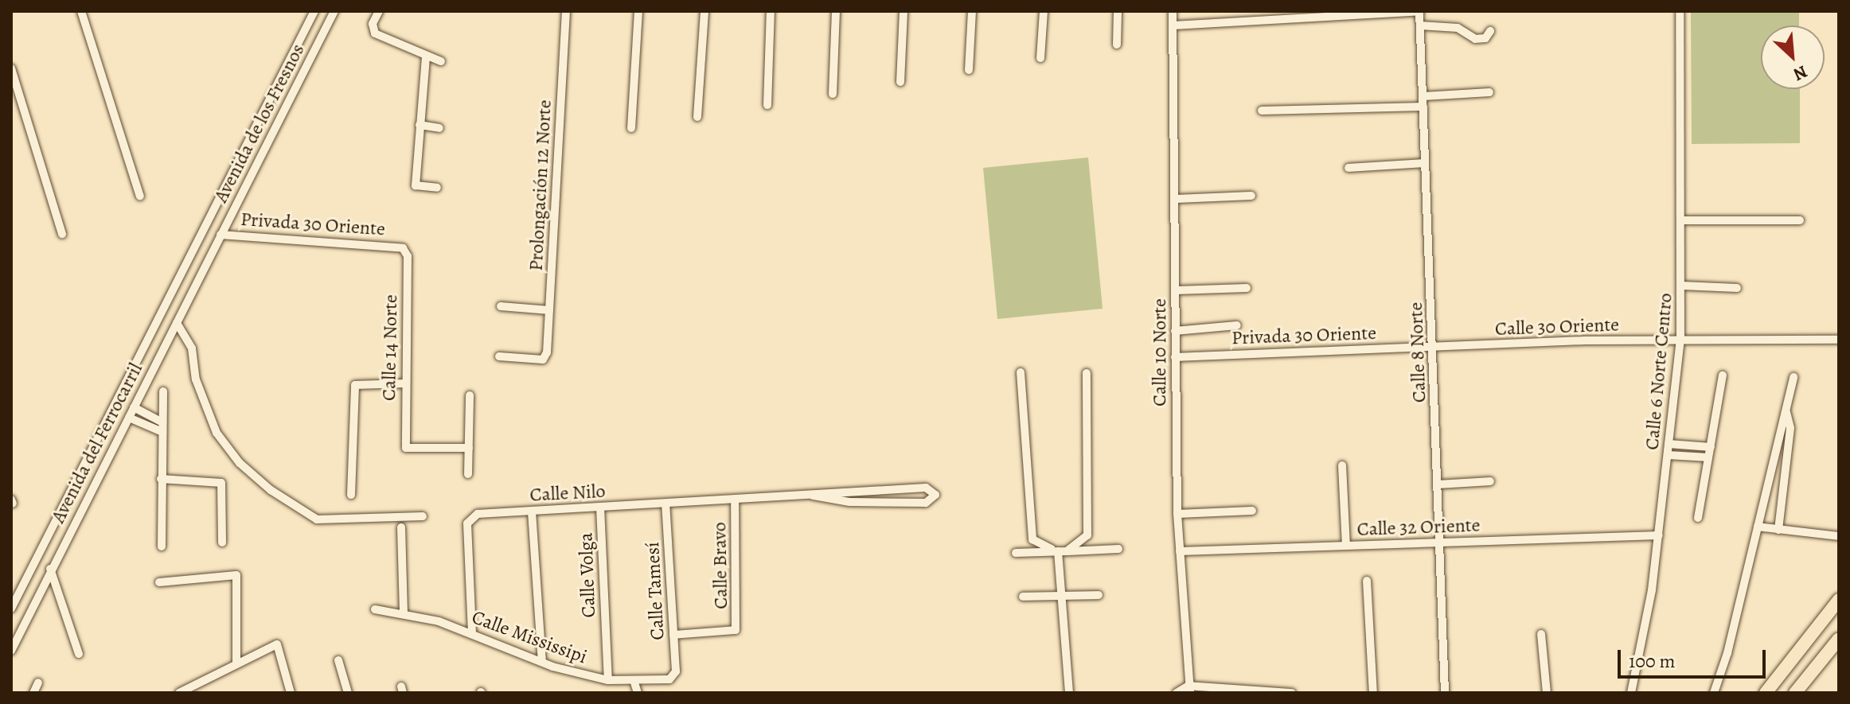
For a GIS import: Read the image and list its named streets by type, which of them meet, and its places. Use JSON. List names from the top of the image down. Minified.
{"streets":{"street":["Avenida de los Fresnos","Prolongación 12 Norte","Privada 30 Oriente","Calle 30 Oriente","Calle 14 Norte","Calle 10 Norte","Calle 8 Norte","Calle 6 Norte Centro","Avenida del Ferrocarril","Calle Nilo","Calle 32 Oriente","Calle Bravo","Calle Volga","Calle Tamesí","Calle Mississipi"]},"crossings":[["Avenida de los Fresnos","Privada 30 Oriente"],["Avenida de los Fresnos","Avenida del Ferrocarril"],["Privada 30 Oriente","Calle 30 Oriente"],["Privada 30 Oriente","Calle 14 Norte"],["Privada 30 Oriente","Calle 10 Norte"],["Privada 30 Oriente","Calle 8 Norte"],["Calle 30 Oriente","Calle 8 Norte"],["Calle 30 Oriente","Calle 6 Norte Centro"],["Calle 10 Norte","Calle 32 Oriente"],["Calle 8 Norte","Calle 32 Oriente"],["Calle 6 Norte Centro","Calle 32 Oriente"],["Calle Nilo","Calle Bravo"],["Calle Nilo","Calle Volga"],["Calle Nilo","Calle Tamesí"],["Calle Nilo","Calle Mississipi"],["Calle Bravo","Calle Tamesí"],["Calle Volga","Calle Mississipi"],["Calle Tamesí","Calle Mississipi"]],"scale_bar":"100 m","north":"bottom right"}
